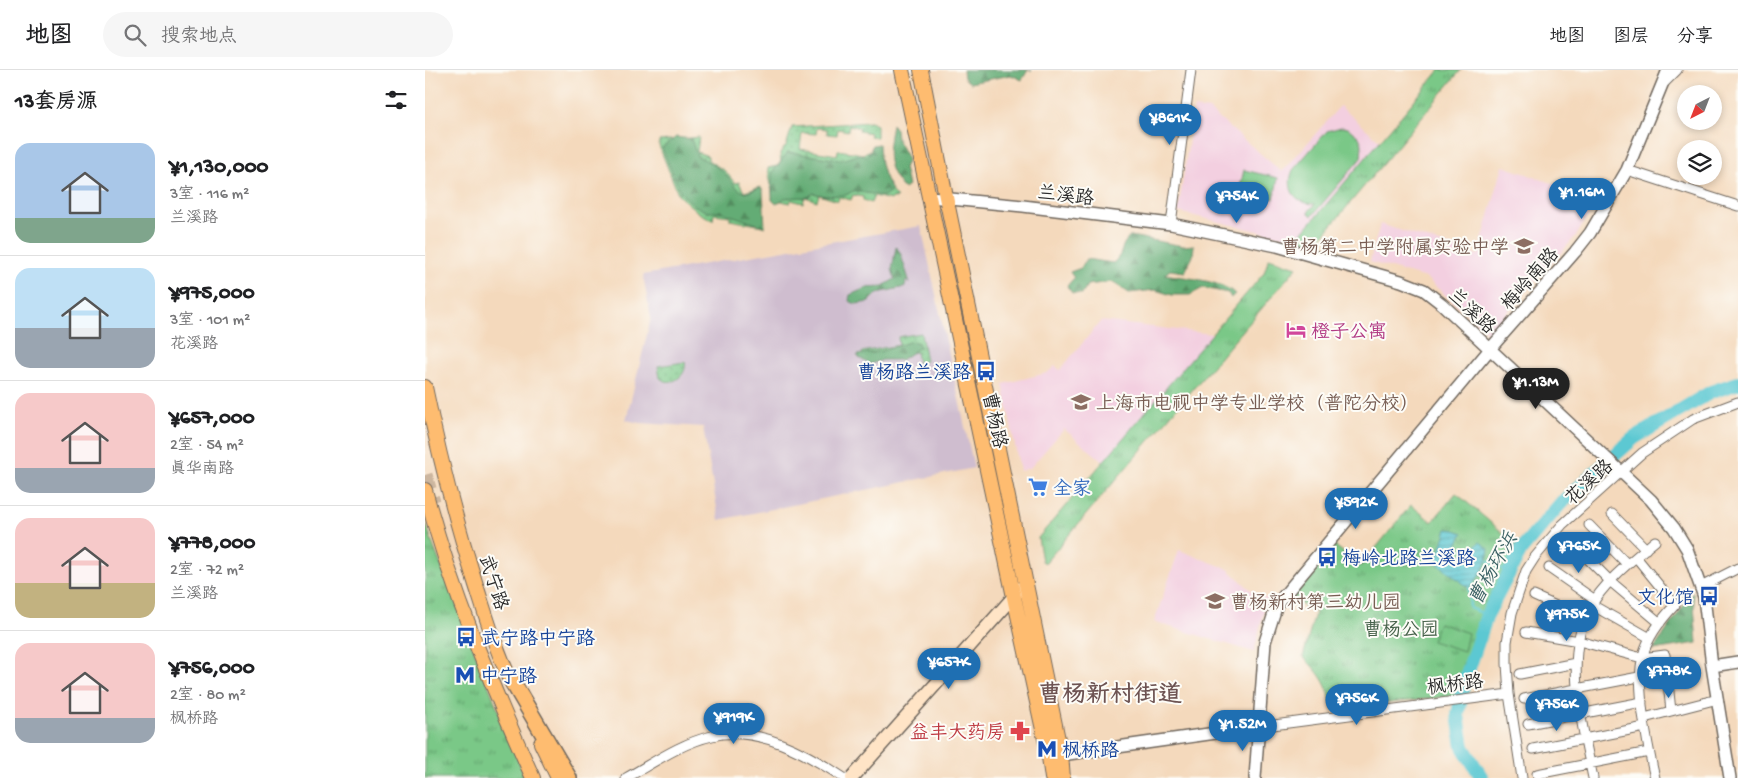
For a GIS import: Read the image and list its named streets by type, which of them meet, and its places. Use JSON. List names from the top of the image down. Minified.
{"streets":{"main road":["曹杨路","武宁路"],"street":["兰溪路","梅岭南路","花溪路","枫桥路"]},"crossings":[["兰溪路","梅岭南路"],["兰溪路","曹杨路"],["兰溪路","花溪路"],["梅岭南路","枫桥路"],["曹杨路","枫桥路"],["花溪路","枫桥路"]],"districts":["曹杨新村街道"],"water":["曹杨环浜"],"parks":["曹杨公园"],"places":{"school or university":["曹杨第二中学附属实验中学","上海市电视中学专业学校（普陀分校）","曹杨新村第三幼儿园"],"hotel":["橙子公寓"],"bus stop":["曹杨路兰溪路","梅岭北路兰溪路","文化馆","武宁路中宁路"],"supermarket":["全家"],"metro station":["中宁路","枫桥路"],"pharmacy":["益丰大药房"]},"north":"bottom left","page":{"header":"地图","search":"搜索地点","nav":["地图","图层","分享"],"heading":"13套房源","price":["¥861K","¥1.16M","¥754K","¥1.13M","¥592K","¥765K","¥975K","¥657K","¥778K","¥756K","¥756K","¥919K","¥1.52M"],"list":[{"name":"¥1,130,000","note":"3室 · 116 m² · 兰溪路"},{"name":"¥975,000","note":"3室 · 101 m² · 花溪路"},{"name":"¥657,000","note":"2室 · 54 m² · 真华南路"},{"name":"¥778,000","note":"2室 · 72 m² · 兰溪路"},{"name":"¥756,000","note":"2室 · 80 m² · 枫桥路"}]}}
